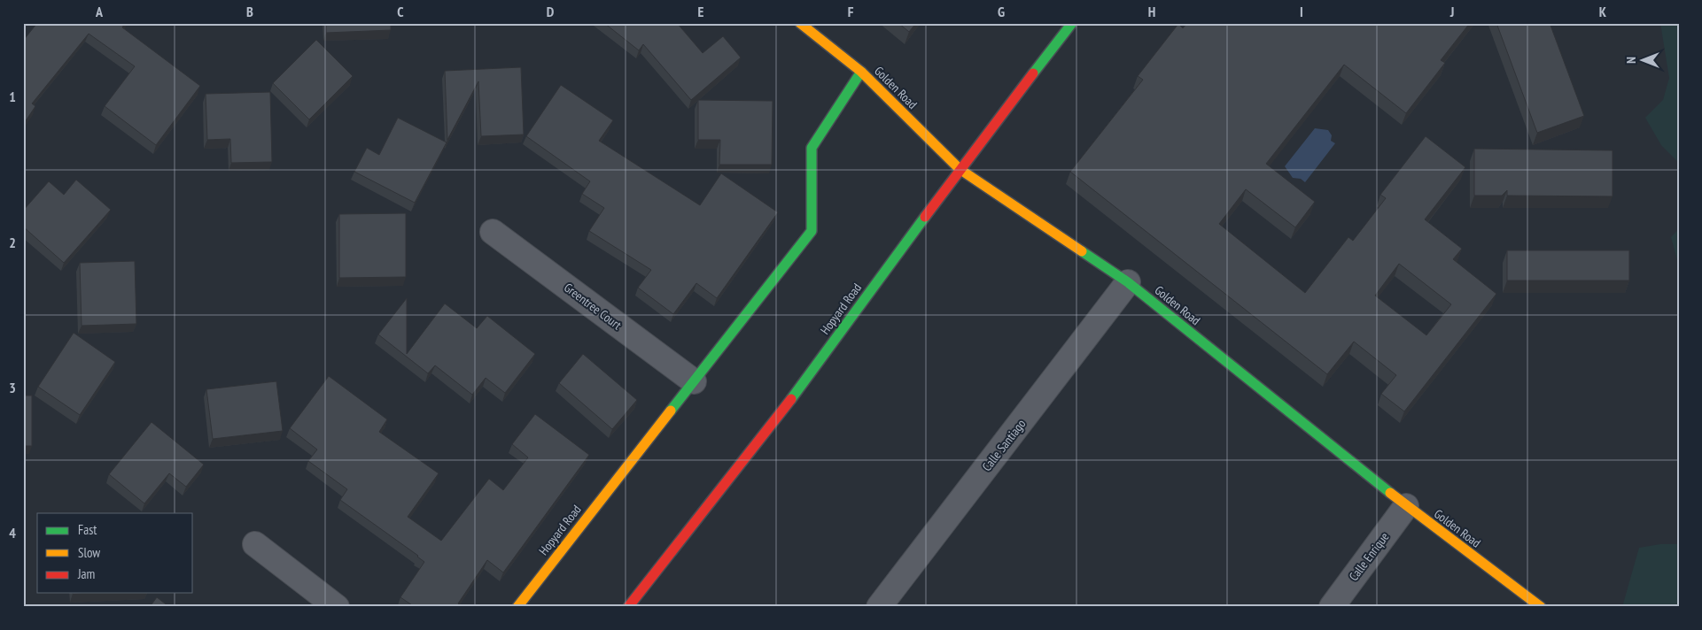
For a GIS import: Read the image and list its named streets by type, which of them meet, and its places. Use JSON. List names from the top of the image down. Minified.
{"streets":{"street":["Golden Road","Greentree Court","Hopyard Road","Calle Santiago","Calle Enrique"]},"crossings":[["Golden Road","Hopyard Road"],["Golden Road","Calle Santiago"],["Golden Road","Calle Enrique"],["Greentree Court","Hopyard Road"]],"legend":["Fast","Slow","Jam"],"north":"left","grid":{"columns":["A","B","C","D","E","F","G","H","I","J","K"],"rows":["1","2","3","4"]}}
